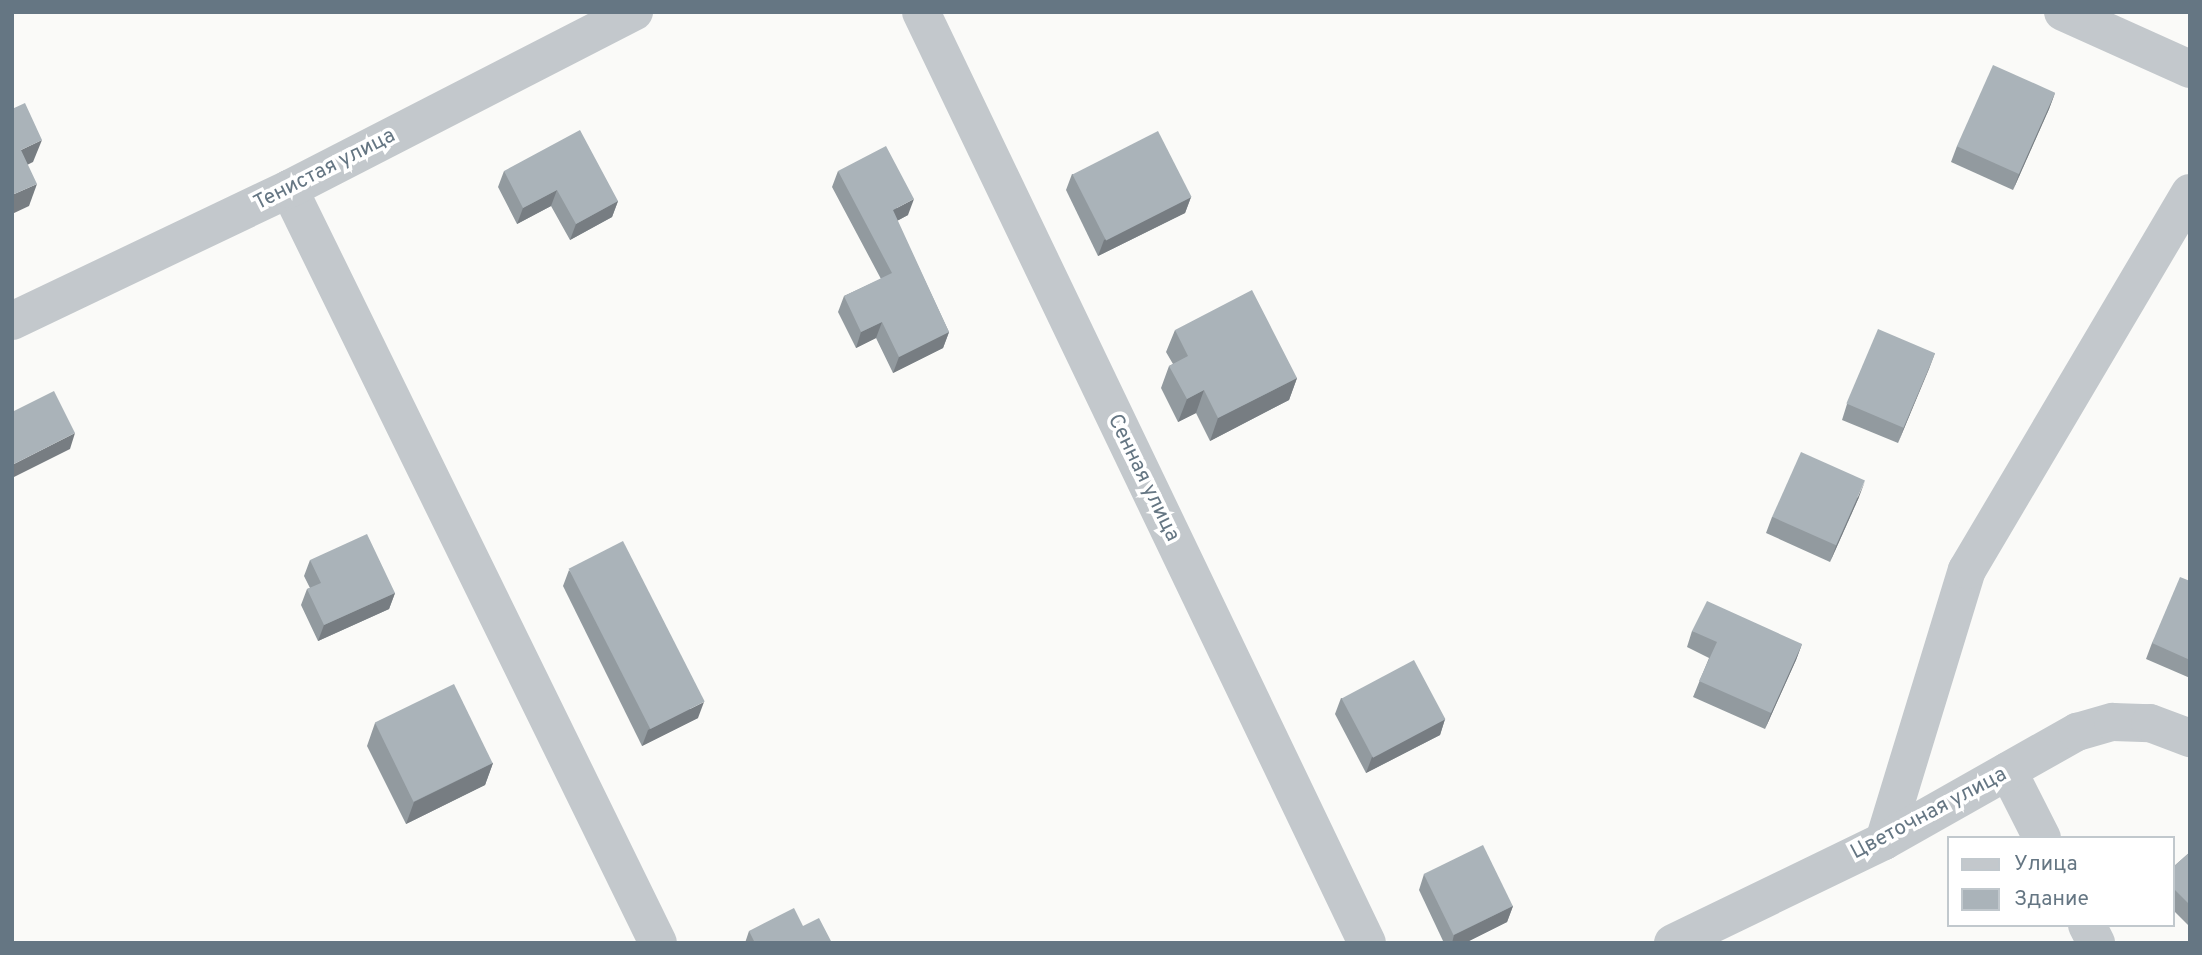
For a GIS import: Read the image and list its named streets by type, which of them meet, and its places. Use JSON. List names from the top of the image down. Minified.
{"streets":{"street":["Тенистая улица","Сенная улица","Цветочная улица"]},"legend":["Улица","Здание"]}
